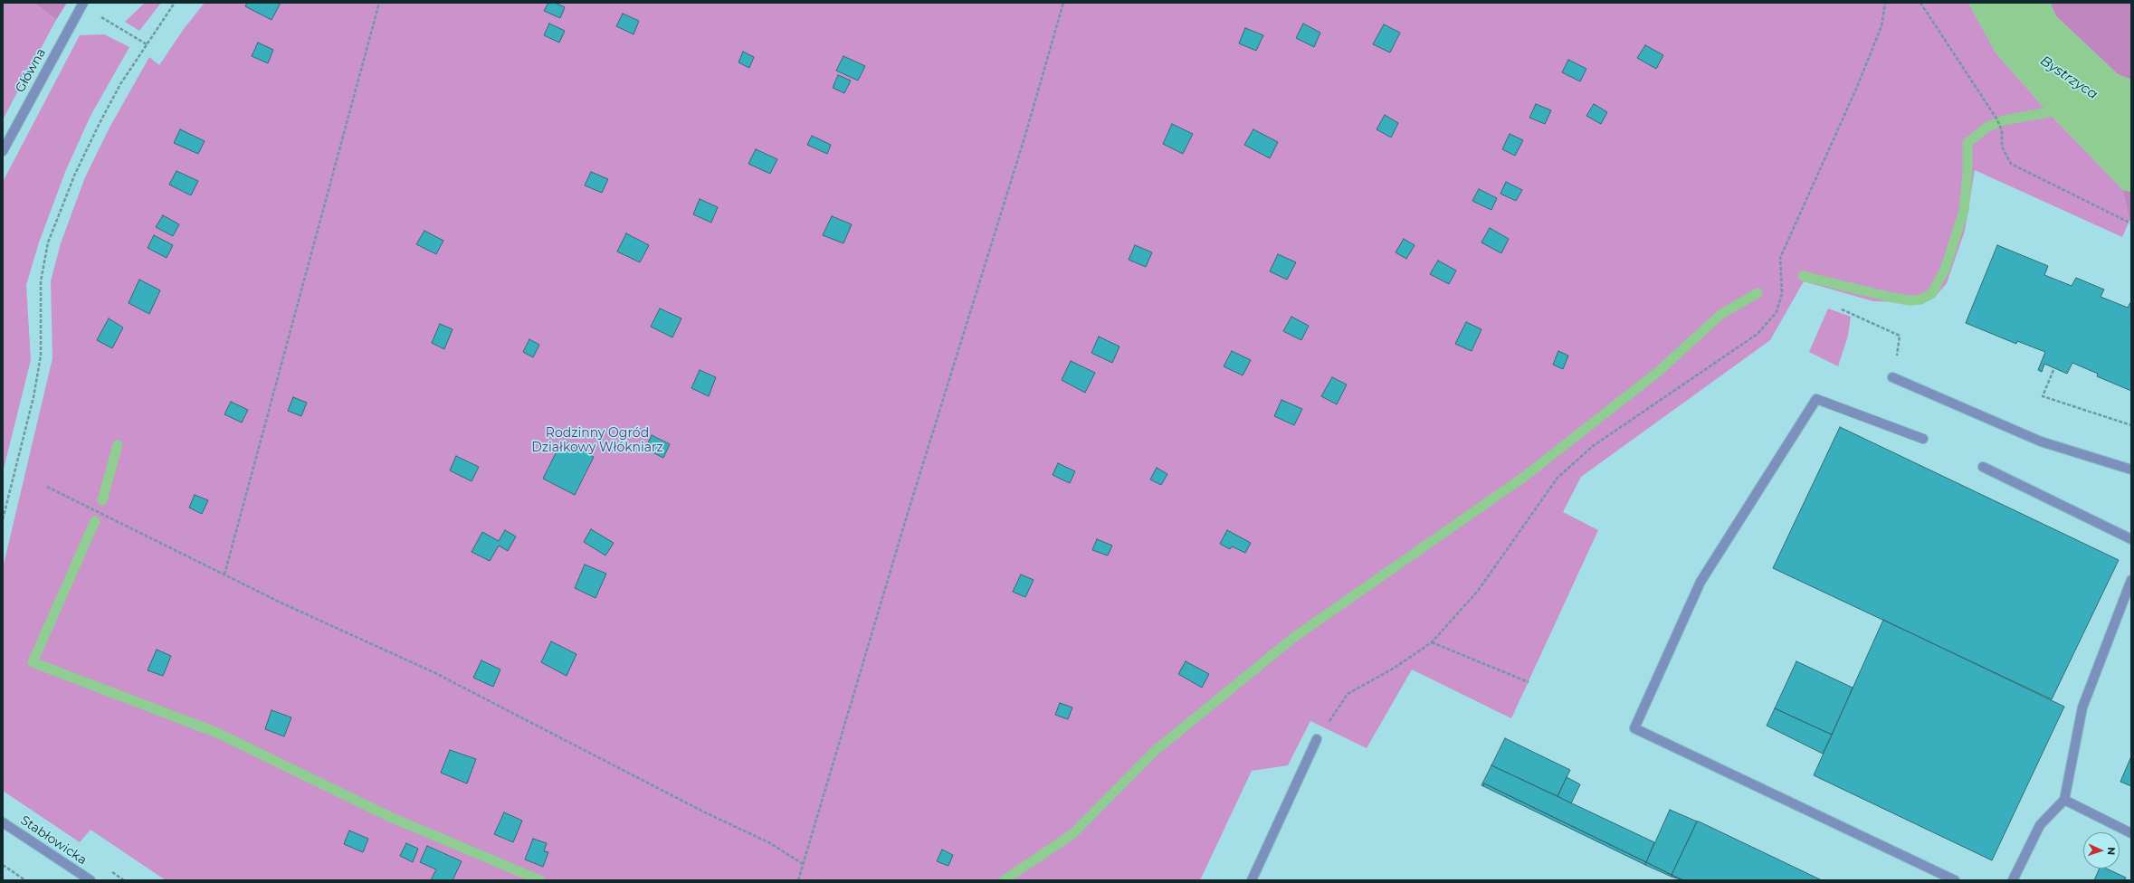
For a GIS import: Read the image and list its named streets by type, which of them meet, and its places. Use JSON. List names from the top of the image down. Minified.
{"streets":{"street":["Główna","Stabłowicka"]},"water":["Bystrzyca"],"parks":["Rodzinny Ogród Działkowy Włókniarz"],"north":"right"}
